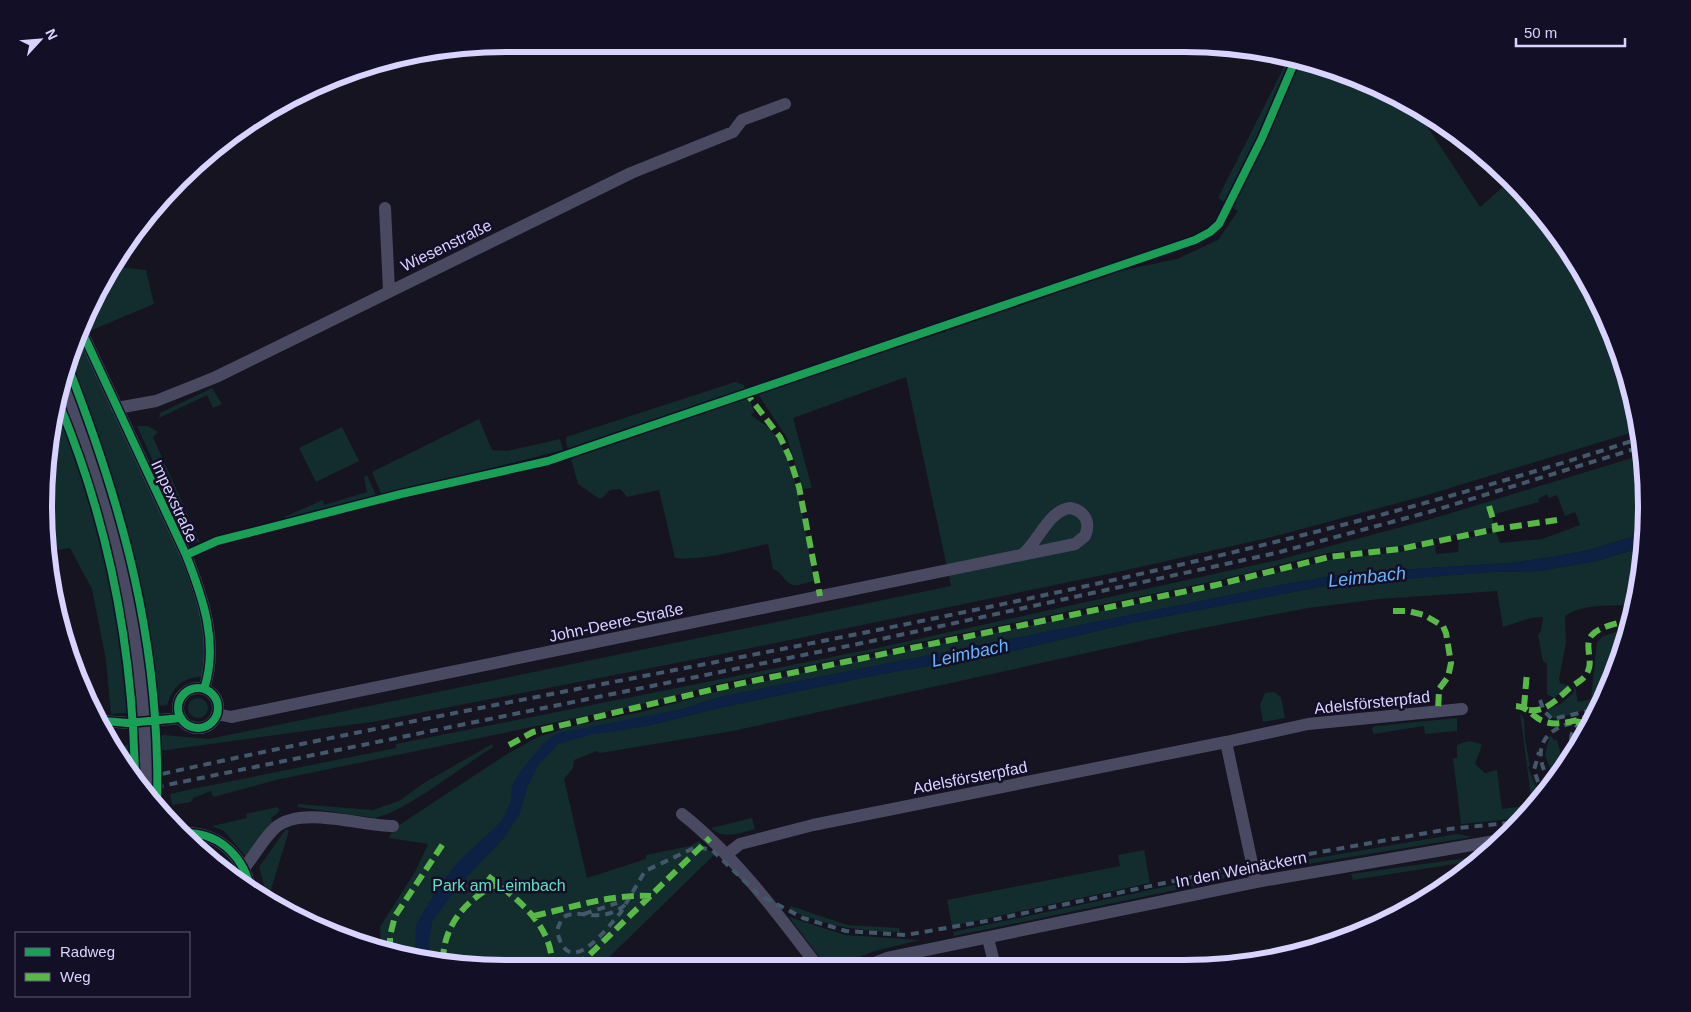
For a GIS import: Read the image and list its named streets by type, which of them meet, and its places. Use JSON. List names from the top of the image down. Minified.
{"streets":{"street":["Wiesenstraße","Impexstraße","John-Deere-Straße","Adelsförsterpfad","In den Weinäckern"]},"crossings":[["Wiesenstraße","Impexstraße"],["Impexstraße","John-Deere-Straße"]],"water":["Leimbach"],"parks":["Park am Leimbach"],"legend":["Radweg","Weg"],"scale_bar":"50 m","north":"top right"}
